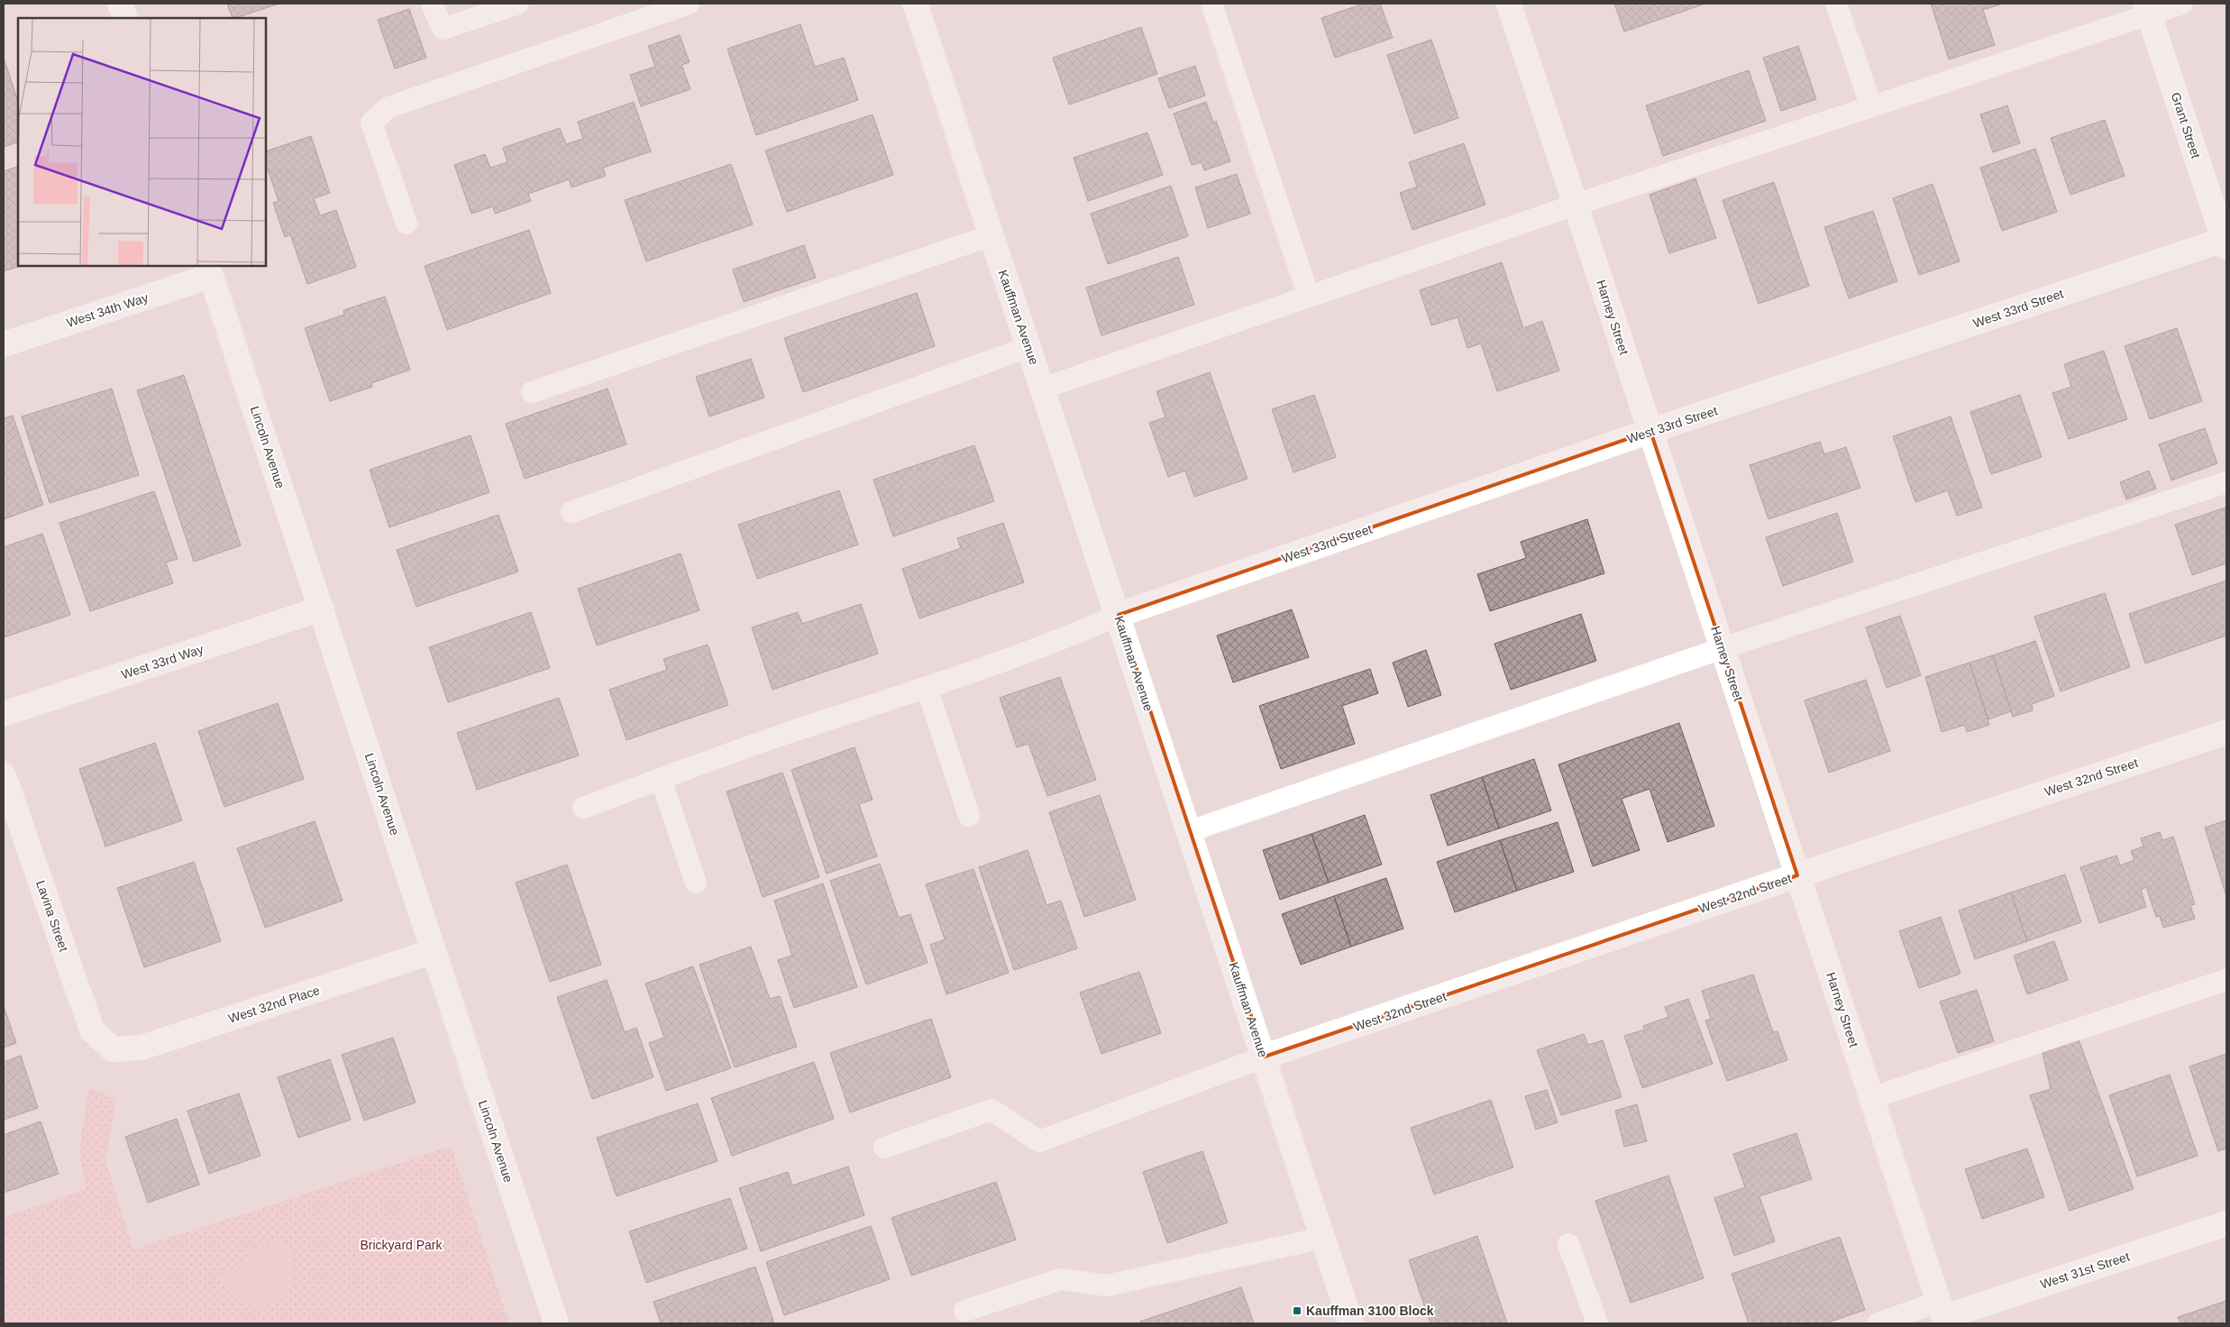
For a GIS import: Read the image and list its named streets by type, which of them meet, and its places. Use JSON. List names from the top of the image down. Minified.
{"streets":{"street":["Grant Street","West 33rd Street","West 34th Way","Kauffman Avenue","Harney Street","Lincoln Avenue","West 33rd Way","West 32nd Street","Lavina Street","West 32nd Place","West 31st Street"]},"crossings":[["Grant Street","West 33rd Street"],["West 33rd Street","Kauffman Avenue"],["West 33rd Street","Harney Street"],["West 34th Way","Lincoln Avenue"],["Kauffman Avenue","West 32nd Street"],["Harney Street","West 32nd Street"],["Harney Street","West 31st Street"],["Lincoln Avenue","West 33rd Way"],["Lincoln Avenue","West 32nd Place"],["Lavina Street","West 32nd Place"]],"parks":["Brickyard Park"],"places":{"transit":["Kauffman 3100 Block"]}}
